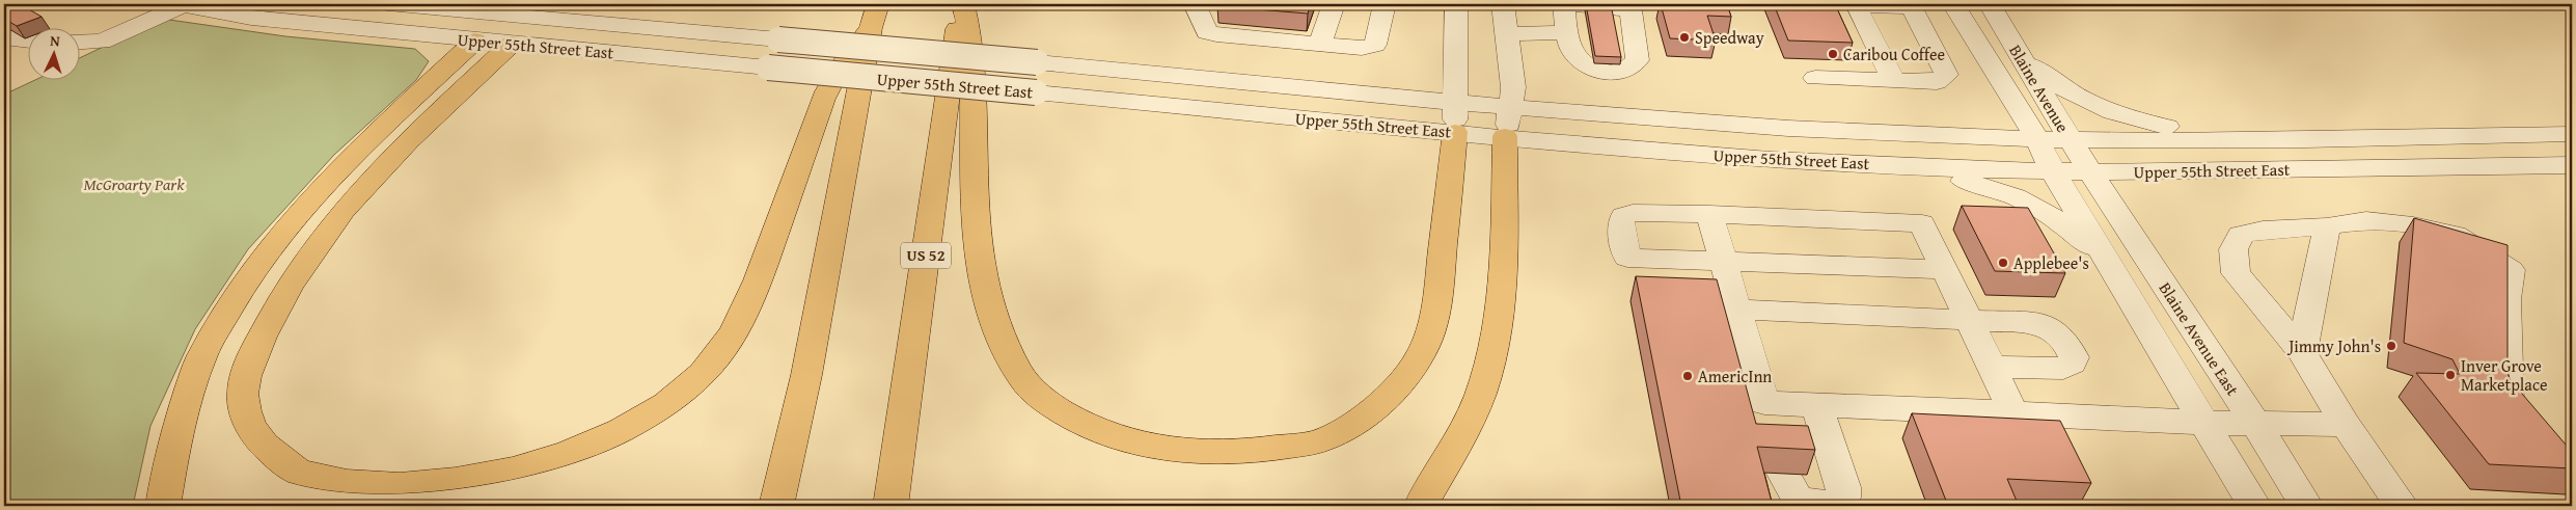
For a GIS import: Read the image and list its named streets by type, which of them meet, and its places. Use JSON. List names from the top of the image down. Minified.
{"streets":{"highway":["US 52"],"street":["Upper 55th Street East","Blaine Avenue","Blaine Avenue East"]},"crossings":[["Upper 55th Street East","Blaine Avenue"],["Upper 55th Street East","Blaine Avenue East"],["Blaine Avenue","Blaine Avenue East"]],"parks":["McGroarty Park"],"places":["Speedway","Caribou Coffee","Applebee's","Jimmy John's","Inver Grove Marketplace","AmericInn"],"north":"top"}
